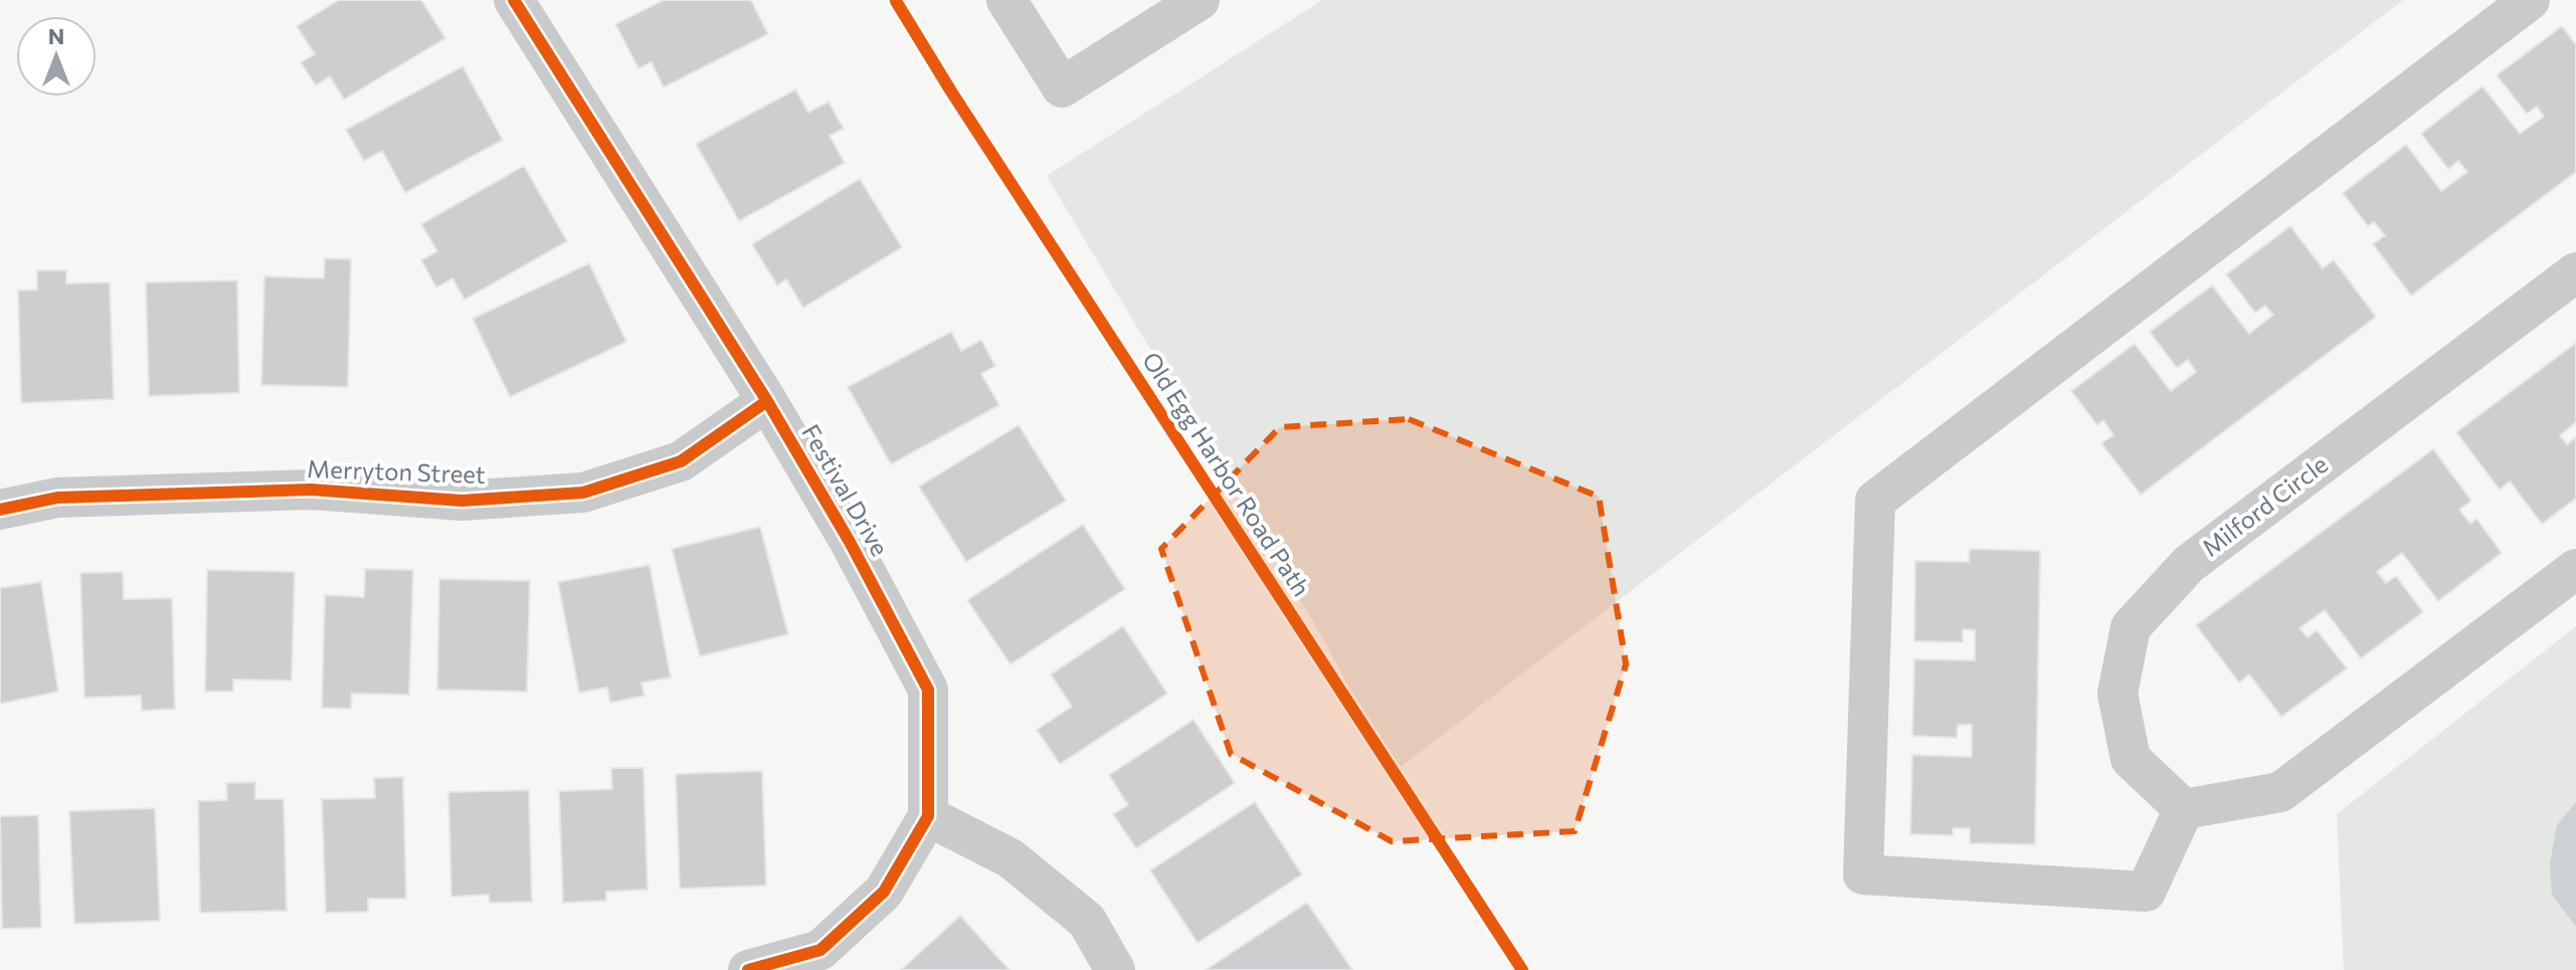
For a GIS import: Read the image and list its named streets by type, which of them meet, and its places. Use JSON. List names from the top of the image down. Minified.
{"streets":{"street":["Merryton Street","Festival Drive","Milford Circle"],"cycle path":["Old Egg Harbor Road Path"]},"crossings":[["Merryton Street","Festival Drive"]],"north":"top"}
